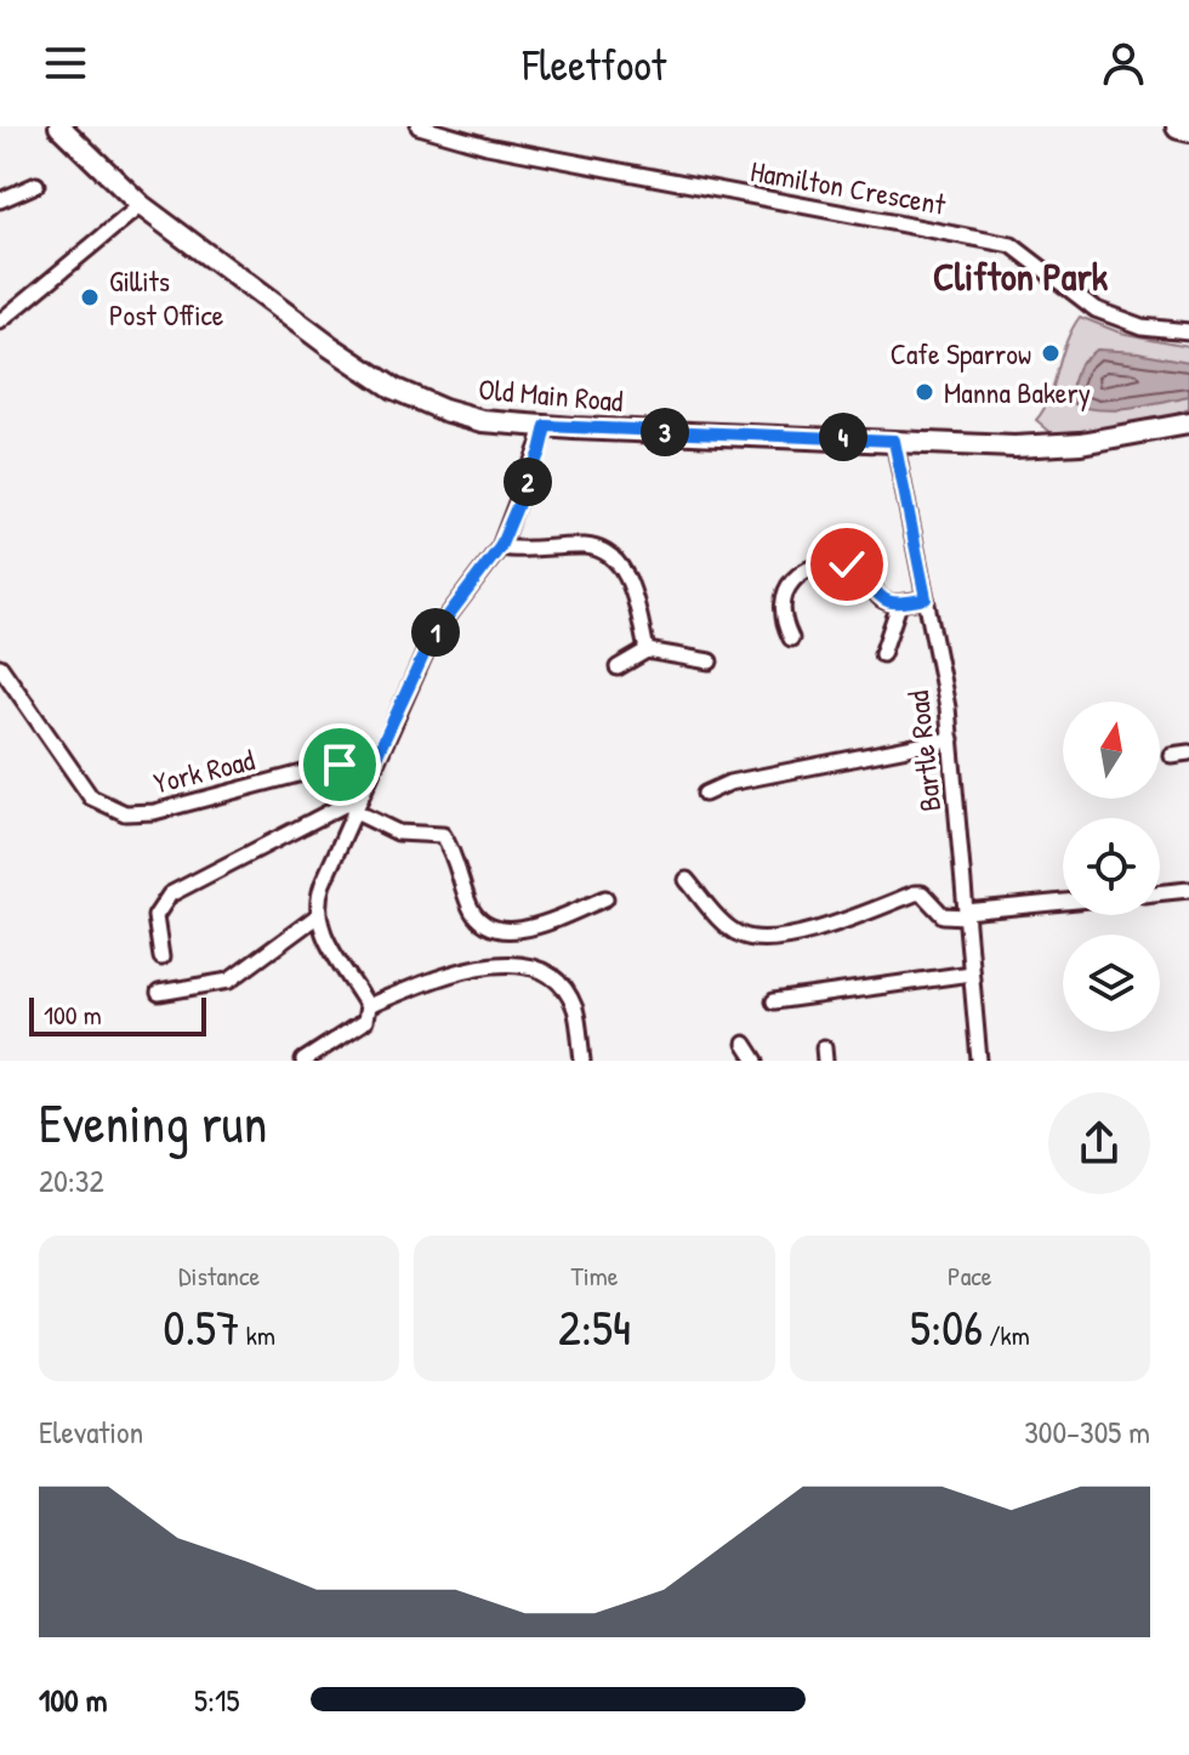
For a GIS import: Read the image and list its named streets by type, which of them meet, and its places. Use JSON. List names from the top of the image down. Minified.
{"streets":{"street":["Hamilton Crescent","Old Main Road","Bartle Road","York Road"]},"crossings":[["Old Main Road","Bartle Road"]],"districts":["Clifton Park"],"places":["Gillits Post Office","Cafe Sparrow","Manna Bakery"],"scale_bar":"100 m","north":"top","page":{"header":"Fleetfoot","pins":["3","4","2","1"],"scale":"100 m","heading":["Evening run","20:32"],"stats":[["Distance","0.57 km"],["Time","2:54"],["Pace","5:06 /km"]],"chart":["Elevation","300–305 m"],"list":[{"name":"100 m","note":"5:15"}]}}
